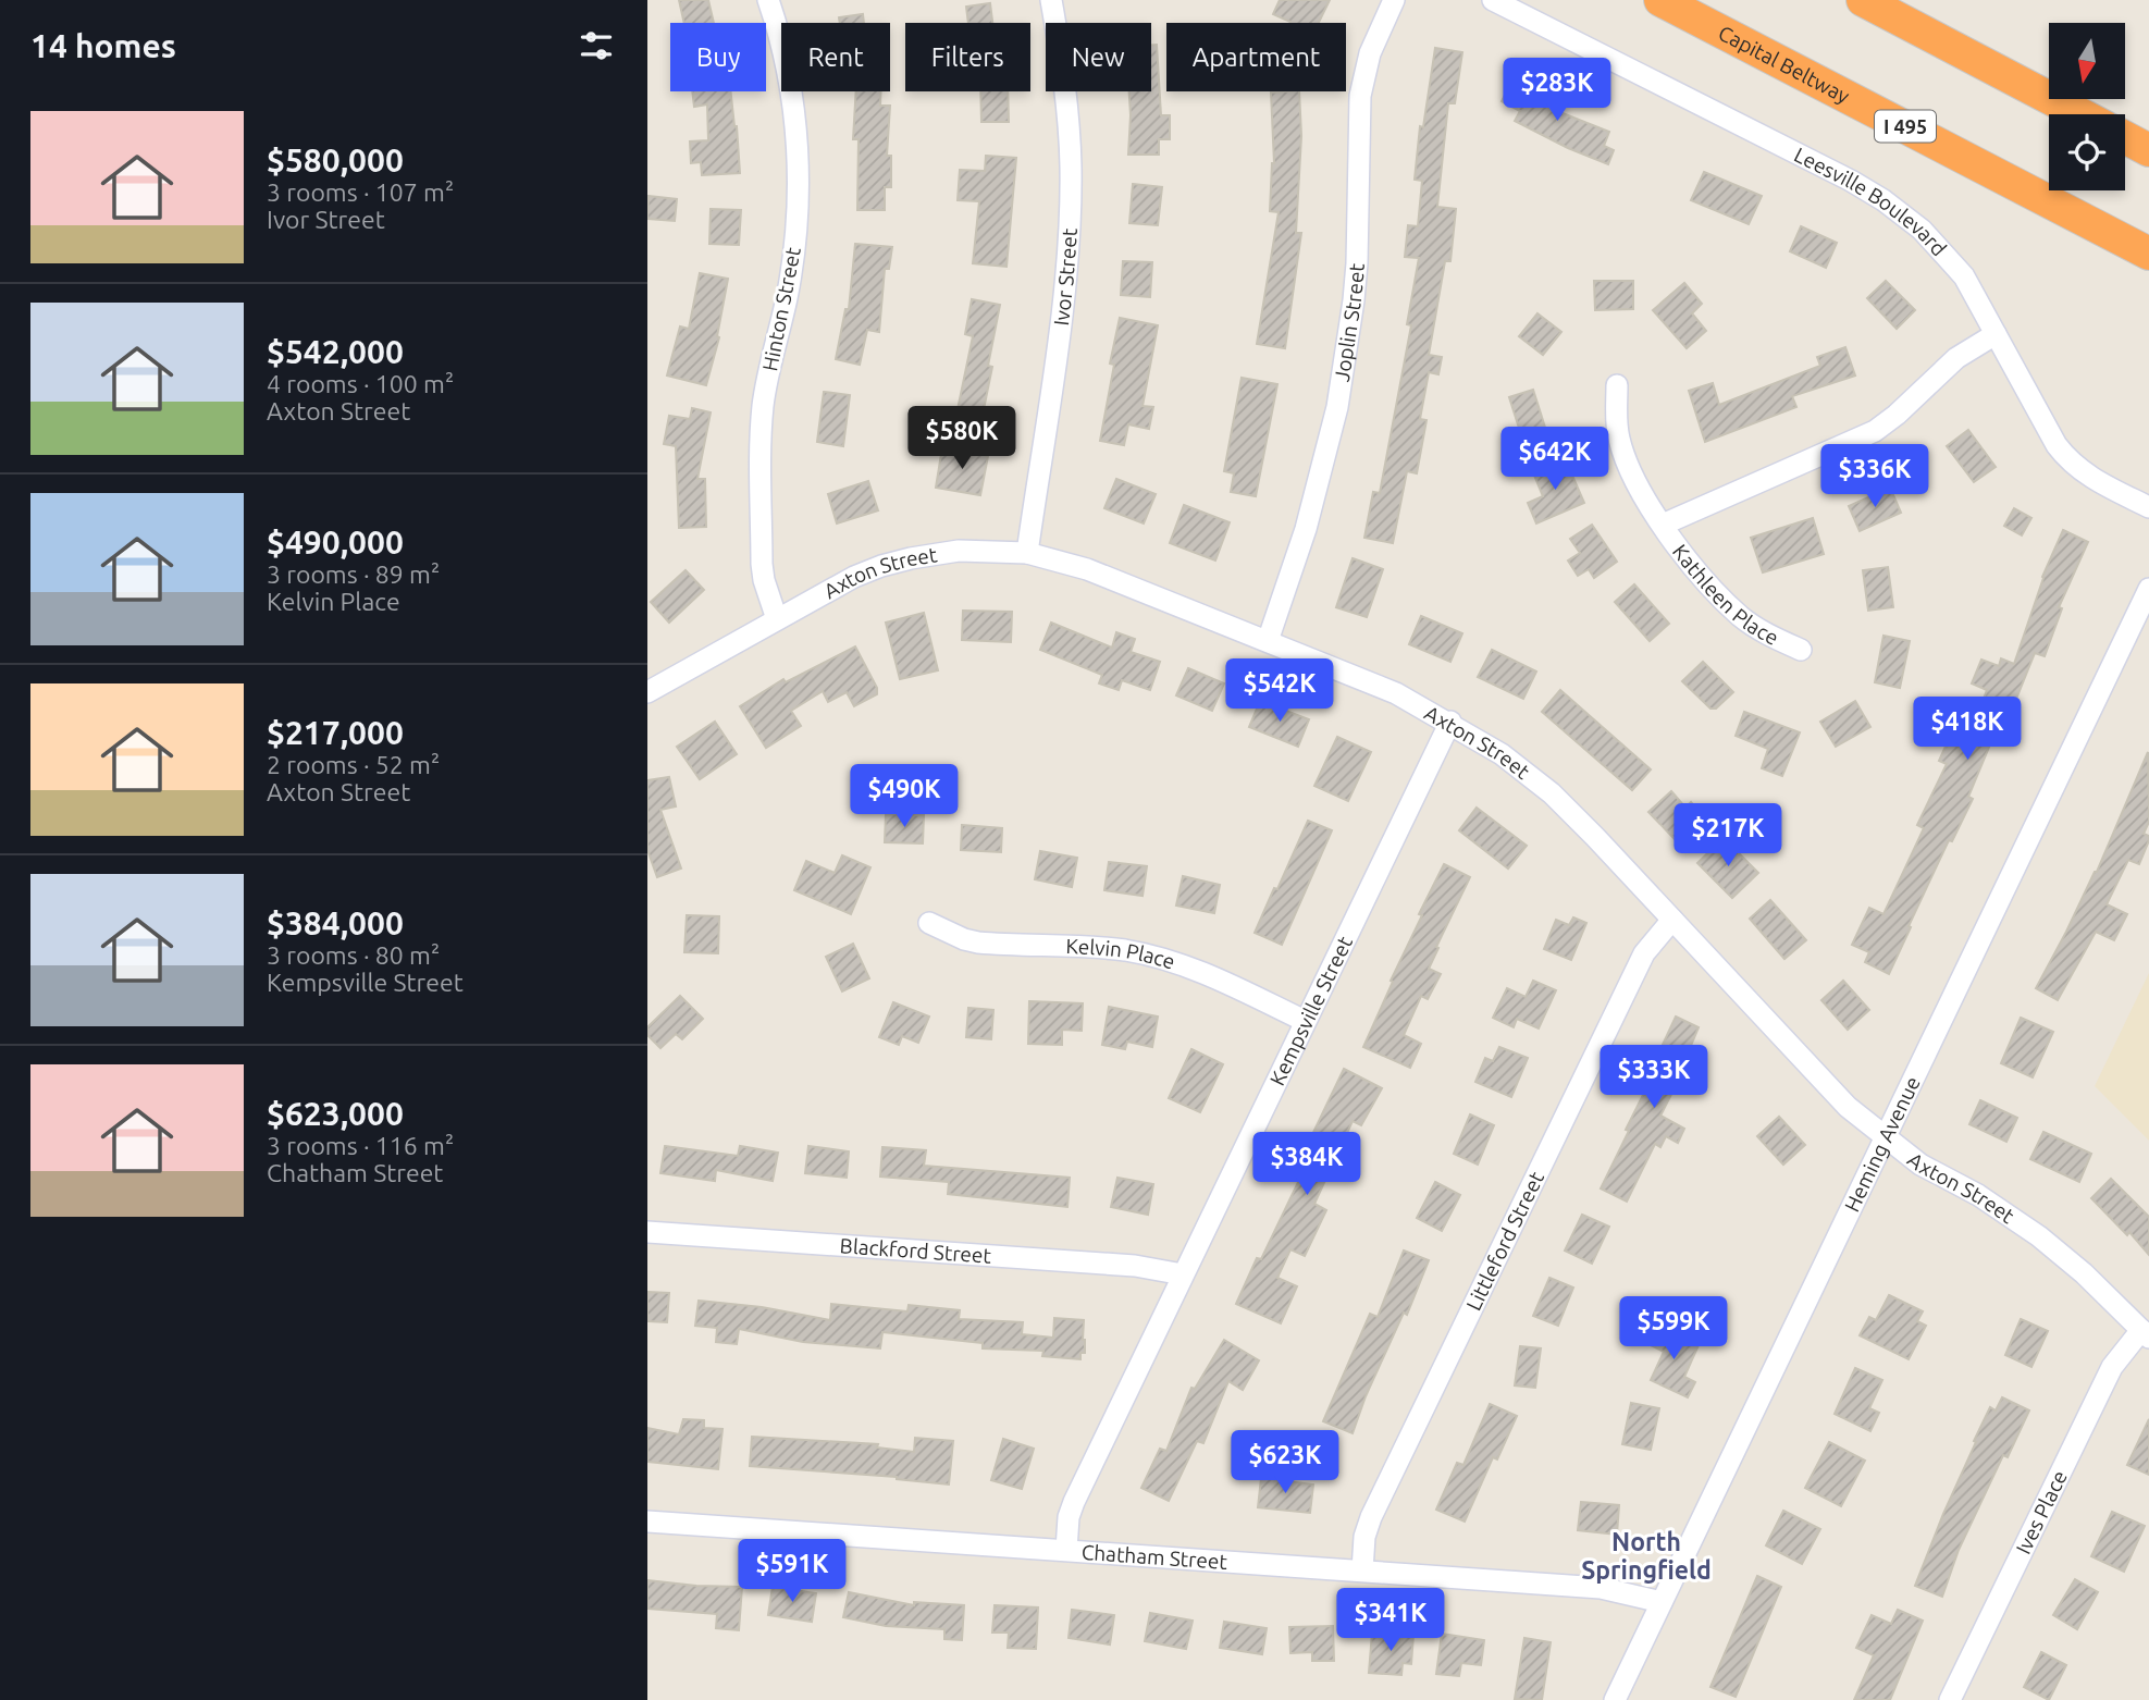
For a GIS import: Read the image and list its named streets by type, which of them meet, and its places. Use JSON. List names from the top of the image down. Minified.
{"streets":{"highway":["Capital Beltway","I 495"],"street":["Leesville Boulevard","Ivor Street","Hinton Street","Joplin Street","Axton Street","Kathleen Place","Kelvin Place","Kempsville Street","Heming Avenue","Littleford Street","Blackford Street","Ives Place","Chatham Street"]},"crossings":[["Leesville Boulevard","Kathleen Place"],["Ivor Street","Axton Street"],["Hinton Street","Axton Street"],["Joplin Street","Axton Street"],["Axton Street","Kempsville Street"],["Axton Street","Heming Avenue"],["Axton Street","Littleford Street"],["Axton Street","Ives Place"],["Kelvin Place","Kempsville Street"],["Kempsville Street","Blackford Street"],["Kempsville Street","Chatham Street"],["Heming Avenue","Chatham Street"],["Littleford Street","Chatham Street"]],"districts":["North Springfield"],"north":"bottom","page":{"heading":"14 homes","chip":["Buy","Rent","Filters","New","Apartment"],"price":["$283K","$580K","$642K","$336K","$542K","$418K","$490K","$217K","$333K","$384K","$599K","$623K","$591K","$341K"],"list":[{"name":"$580,000","note":"3 rooms · 107 m² · Ivor Street"},{"name":"$542,000","note":"4 rooms · 100 m² · Axton Street"},{"name":"$490,000","note":"3 rooms · 89 m² · Kelvin Place"},{"name":"$217,000","note":"2 rooms · 52 m² · Axton Street"},{"name":"$384,000","note":"3 rooms · 80 m² · Kempsville Street"},{"name":"$623,000","note":"3 rooms · 116 m² · Chatham Street"}]}}
